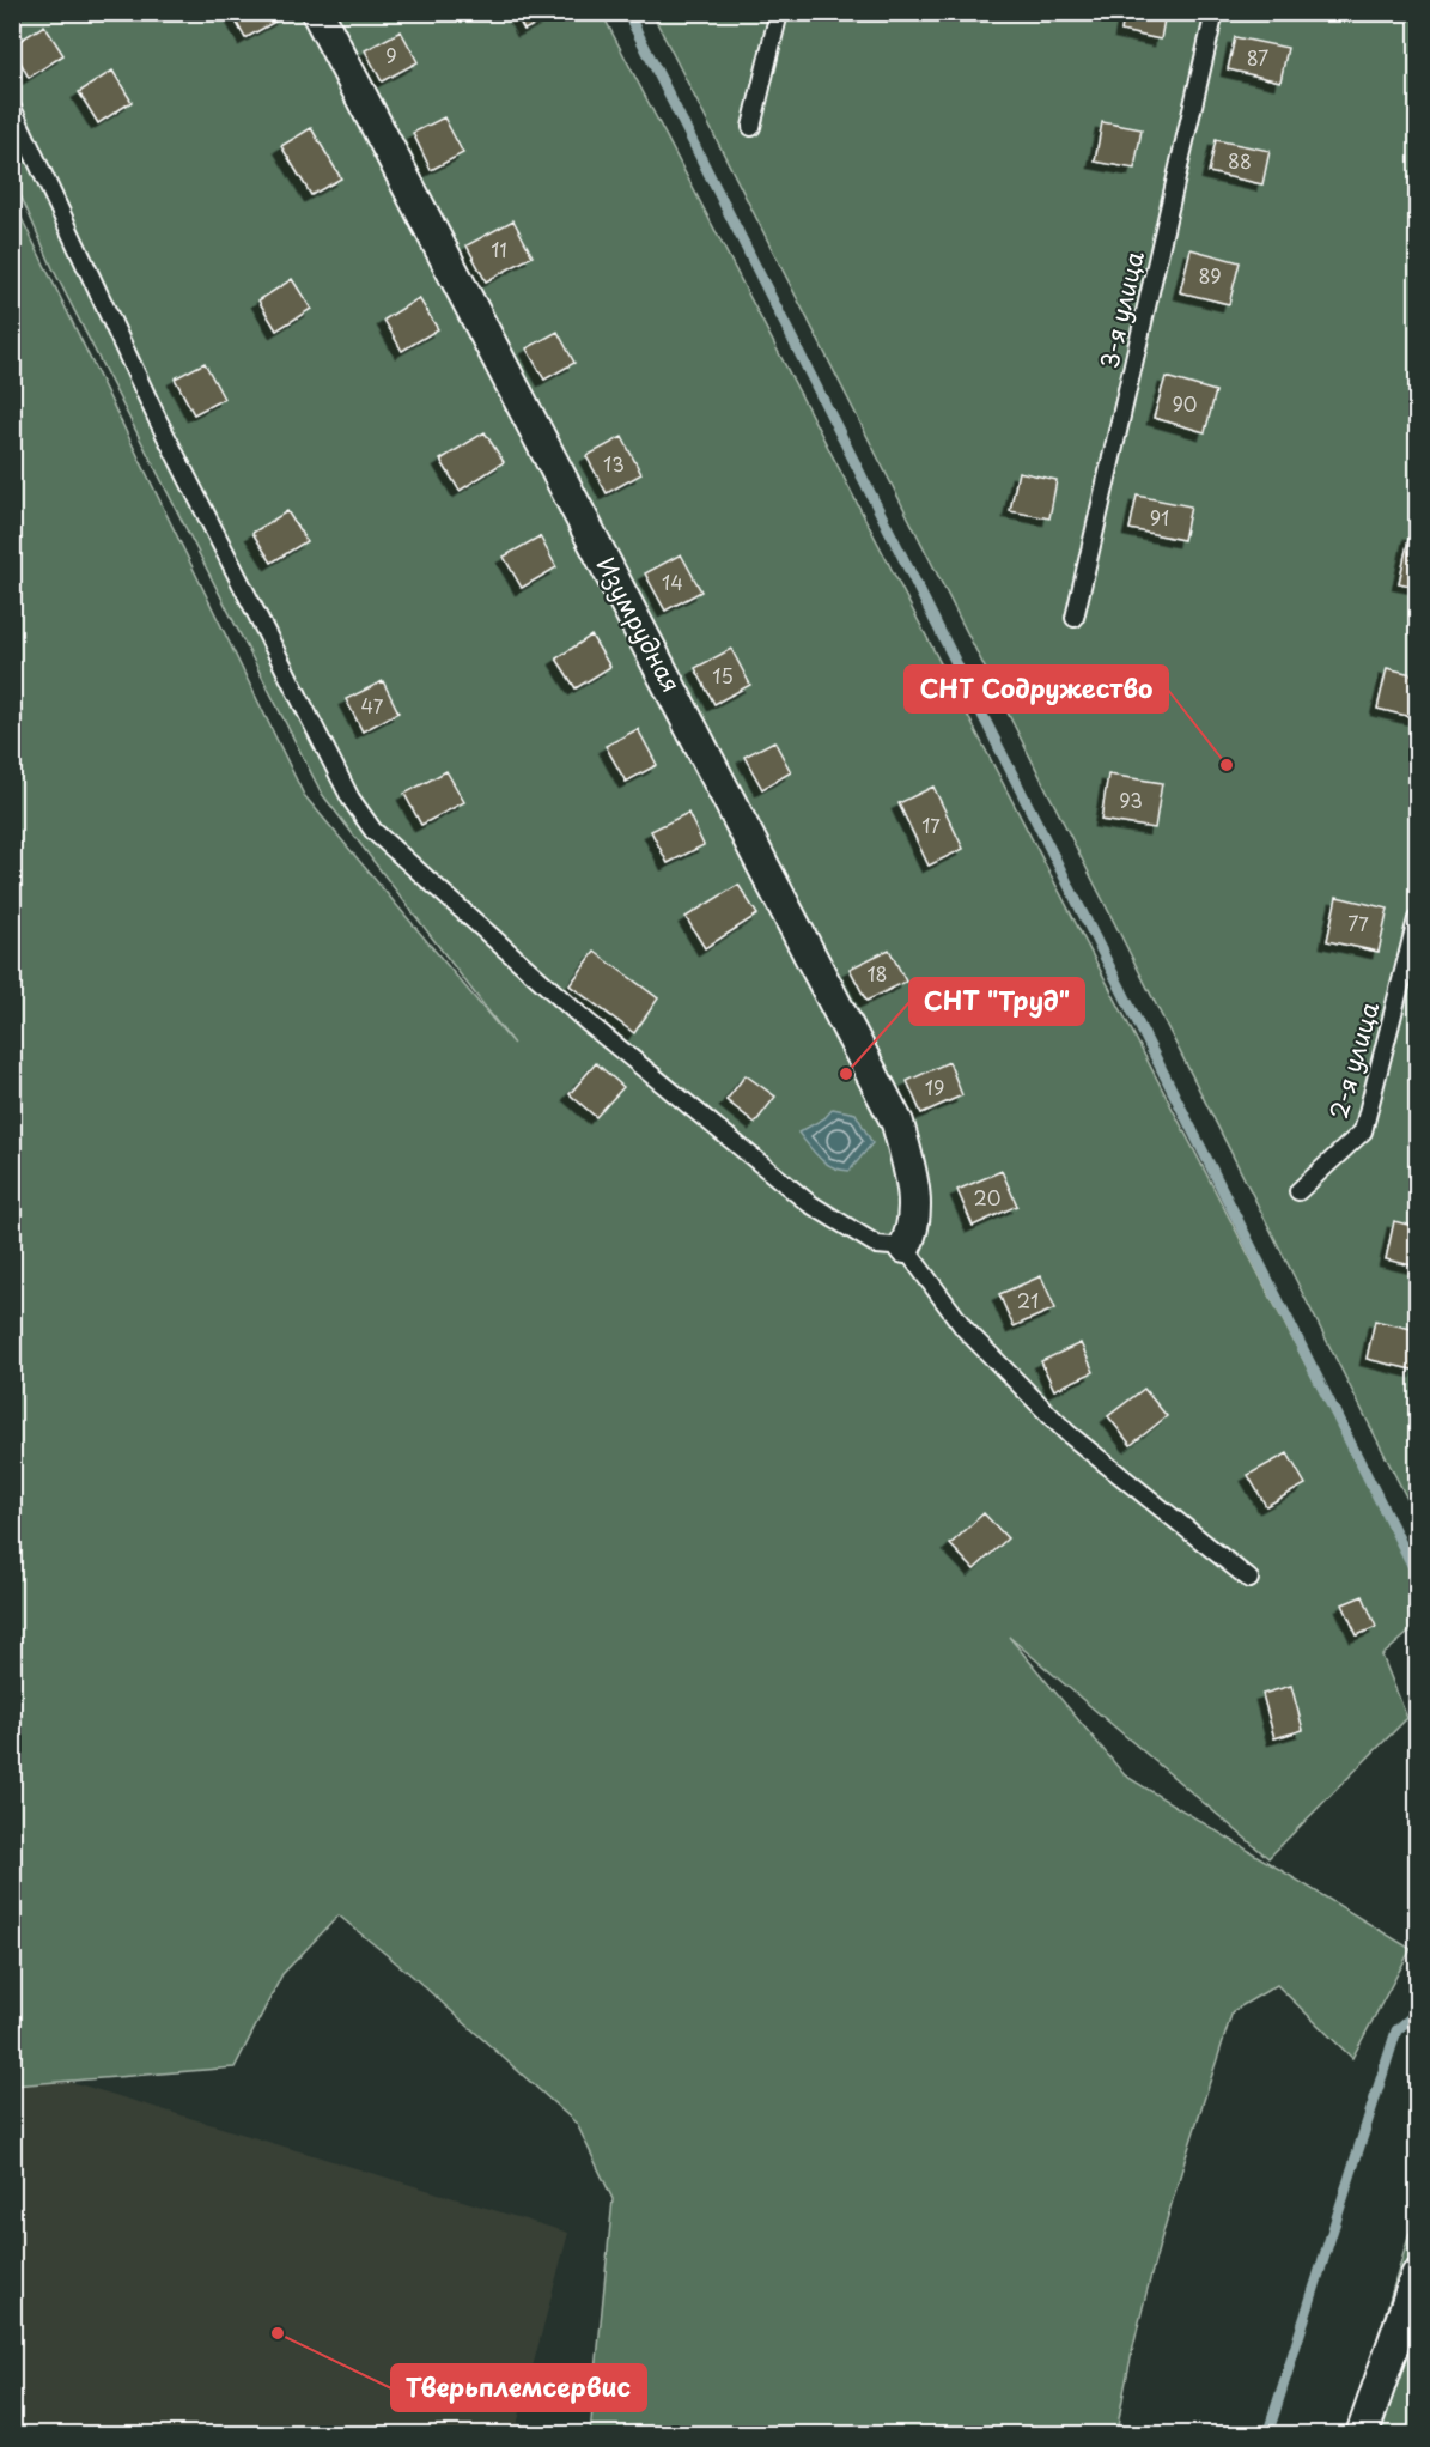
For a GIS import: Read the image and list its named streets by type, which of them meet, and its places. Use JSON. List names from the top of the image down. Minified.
{"streets":{"street":["Изумрудная"],"lane":["3-я улица","2-я улица"]},"places":["СНТ Содружество","СНТ \"Труд\"","Тверьплемсервис"],"house_numbers":["9","87","88","11","89","90","13","91","14","15","47","93","17","77","18","19","20","21"]}
